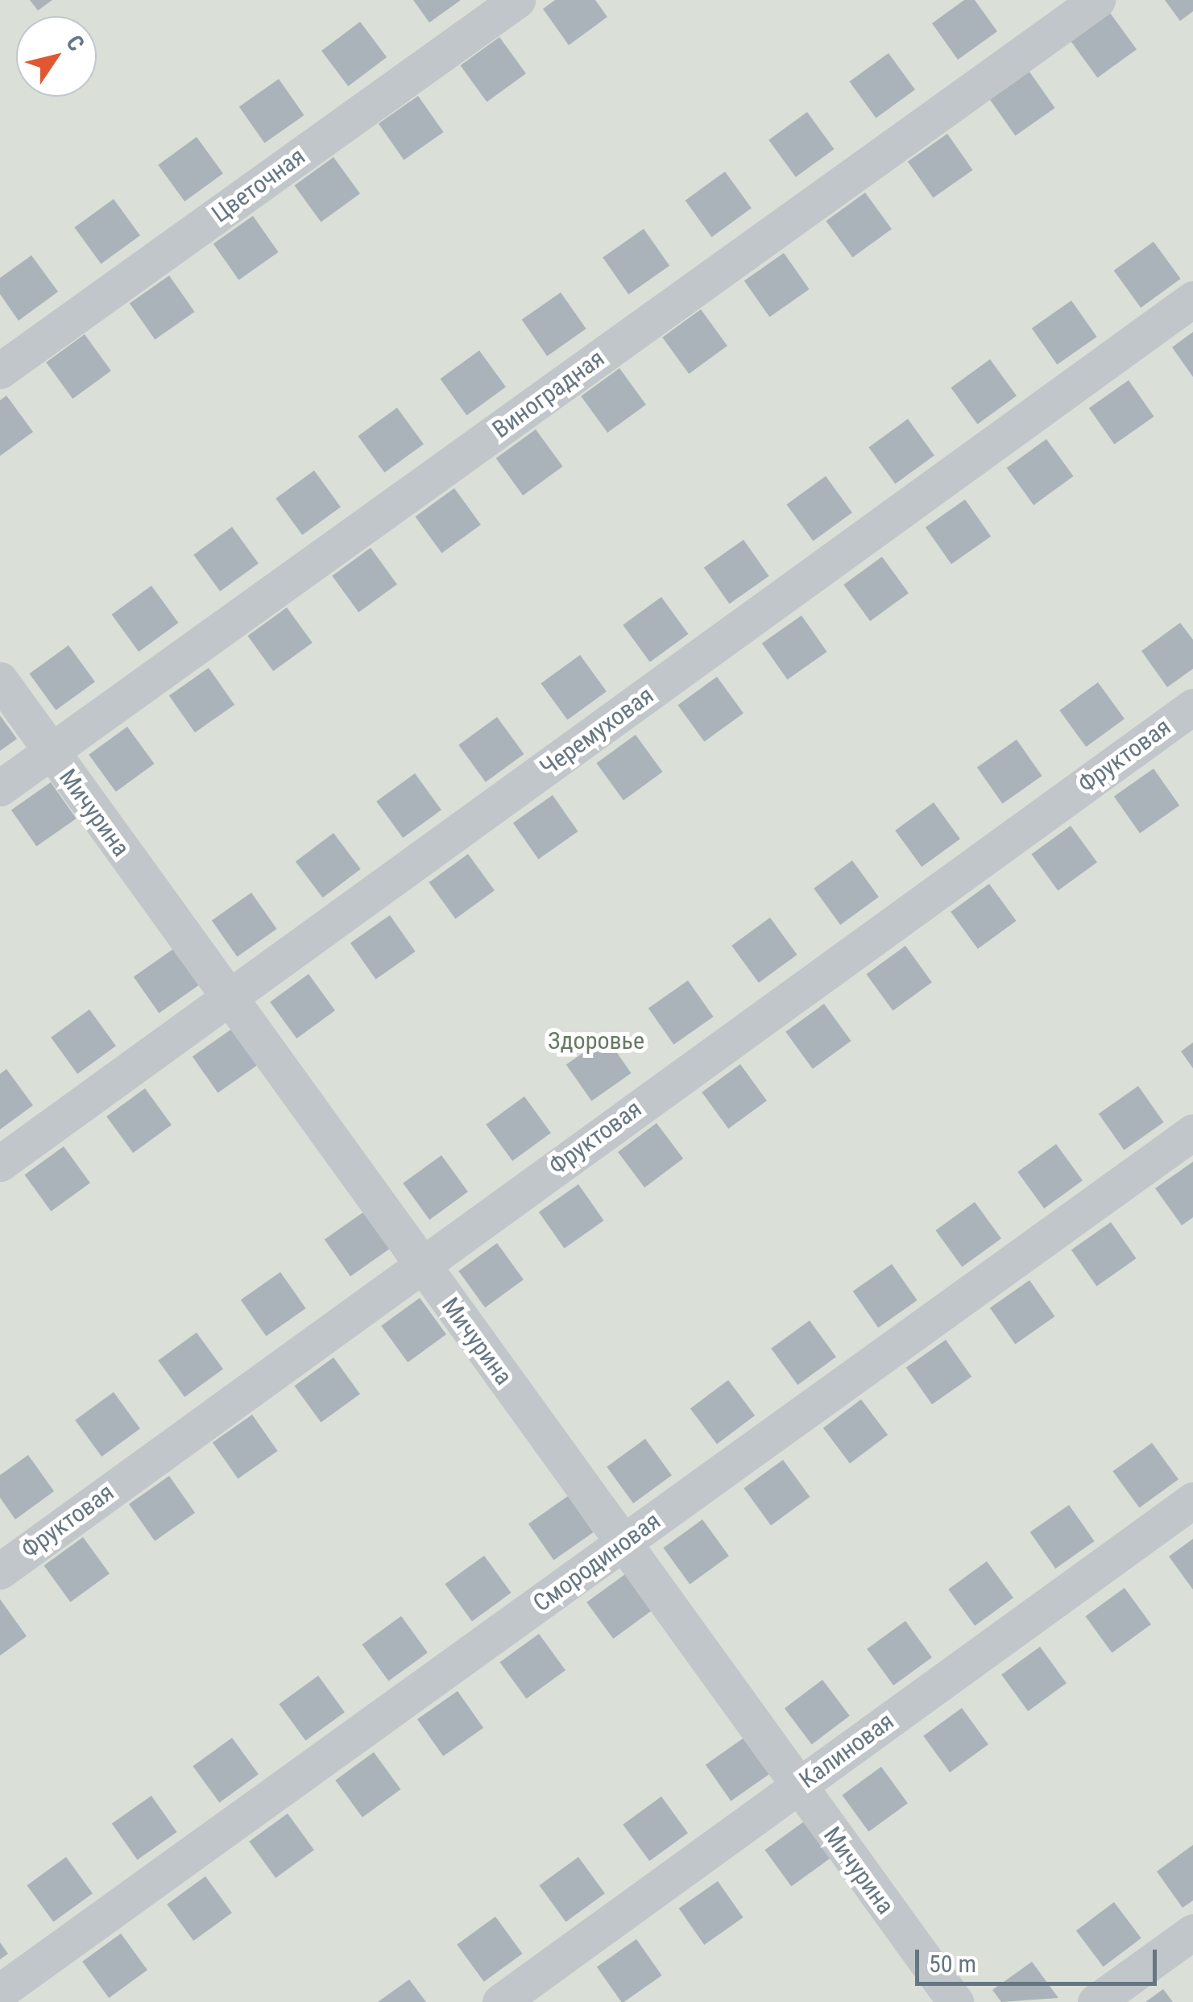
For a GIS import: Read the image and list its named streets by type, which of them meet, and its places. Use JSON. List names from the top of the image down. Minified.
{"streets":{"street":["Цветочная","Виноградная","Черемуховая","Фруктовая","Мичурина","Смородиновая","Калиновая"]},"crossings":[["Виноградная","Мичурина"],["Черемуховая","Мичурина"],["Фруктовая","Мичурина"],["Мичурина","Смородиновая"],["Мичурина","Калиновая"]],"parks":["Здоровье"],"scale_bar":"50 m","north":"top right"}
